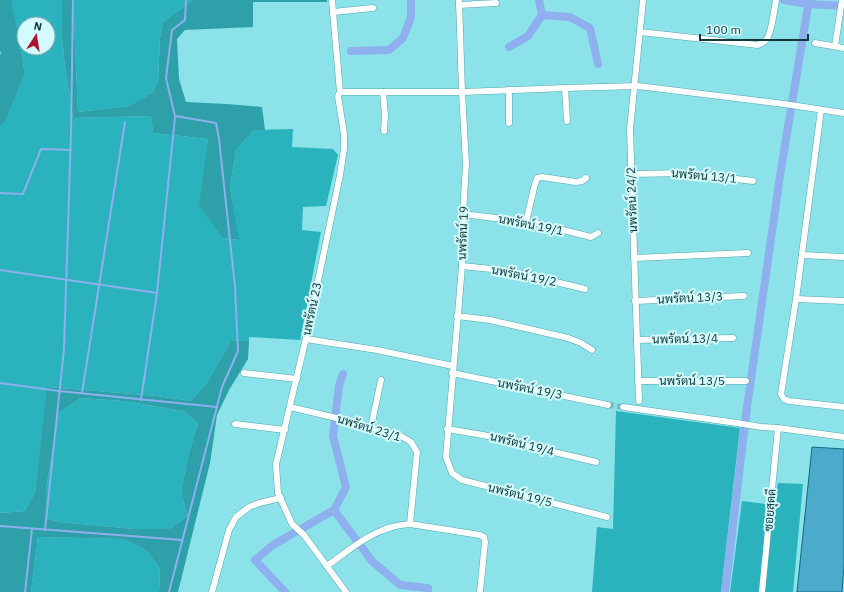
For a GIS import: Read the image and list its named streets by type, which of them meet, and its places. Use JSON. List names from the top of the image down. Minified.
{"streets":{"street":["นพรัตน์ 13/1","นพรัตน์ 24/2","นพรัตน์ 19/1","นพรัตน์ 19","นพรัตน์ 19/2","นพรัตน์ 13/3","นพรัตน์ 23","นพรัตน์ 13/4","นพรัตน์ 13/5","นพรัตน์ 19/3","นพรัตน์ 23/1","นพรัตน์ 19/4","นพรัตน์ 19/5","ซอยสุดดี"]},"crossings":[["นพรัตน์ 13/1","นพรัตน์ 24/2"],["นพรัตน์ 24/2","นพรัตน์ 13/3"],["นพรัตน์ 24/2","นพรัตน์ 13/4"],["นพรัตน์ 24/2","นพรัตน์ 13/5"],["นพรัตน์ 19/1","นพรัตน์ 19"],["นพรัตน์ 19","นพรัตน์ 19/2"],["นพรัตน์ 19","นพรัตน์ 19/3"],["นพรัตน์ 19","นพรัตน์ 19/4"],["นพรัตน์ 19","นพรัตน์ 19/5"],["นพรัตน์ 23","นพรัตน์ 23/1"]],"scale_bar":"100 m","north":"top"}
